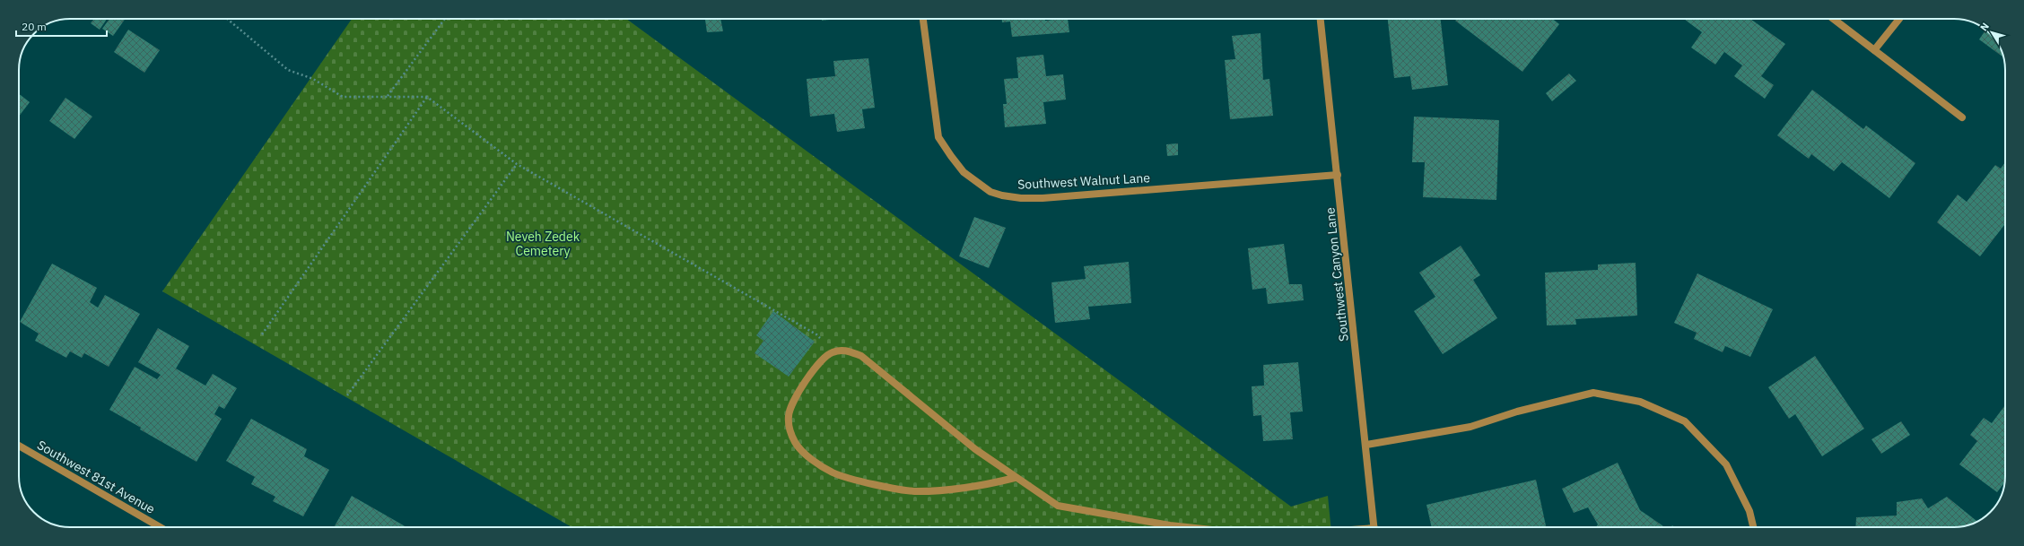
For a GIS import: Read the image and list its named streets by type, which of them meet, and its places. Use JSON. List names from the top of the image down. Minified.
{"streets":{"street":["Southwest Walnut Lane","Southwest Canyon Lane","Southwest 81st Avenue"]},"crossings":[["Southwest Walnut Lane","Southwest Canyon Lane"]],"parks":["Neveh Zedek Cemetery"],"scale_bar":"20 m","north":"top left"}
